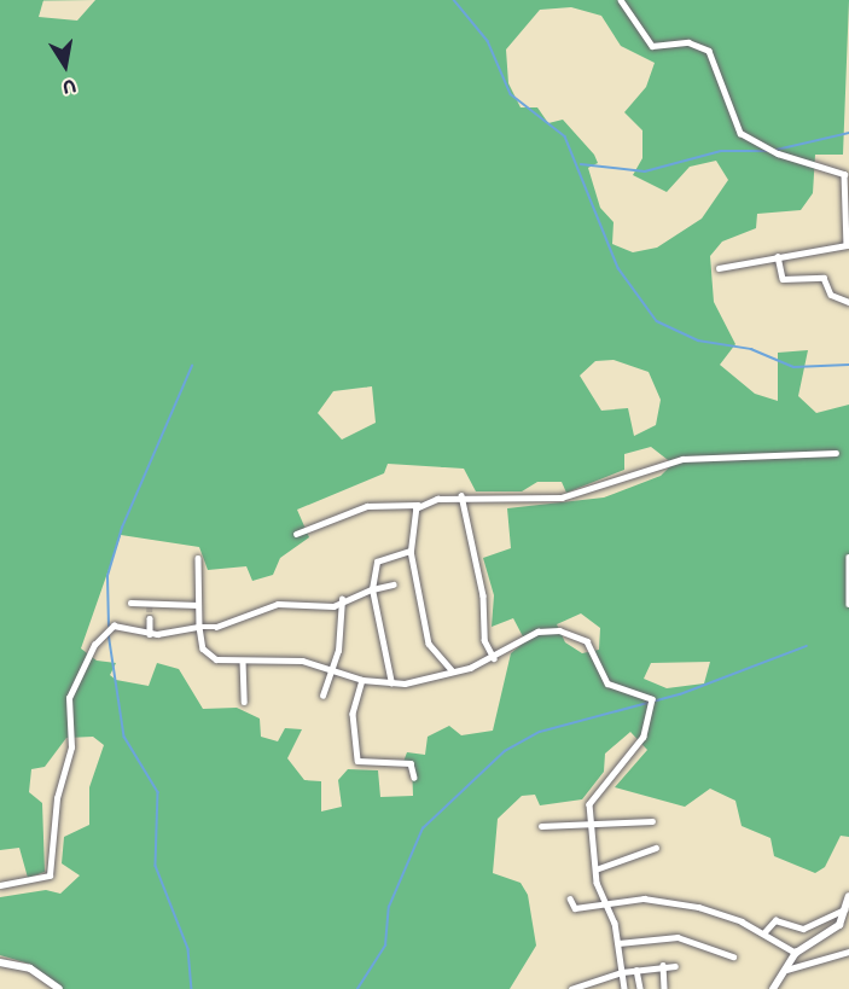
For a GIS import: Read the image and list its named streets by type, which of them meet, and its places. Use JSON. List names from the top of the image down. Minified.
{"north":"bottom"}
